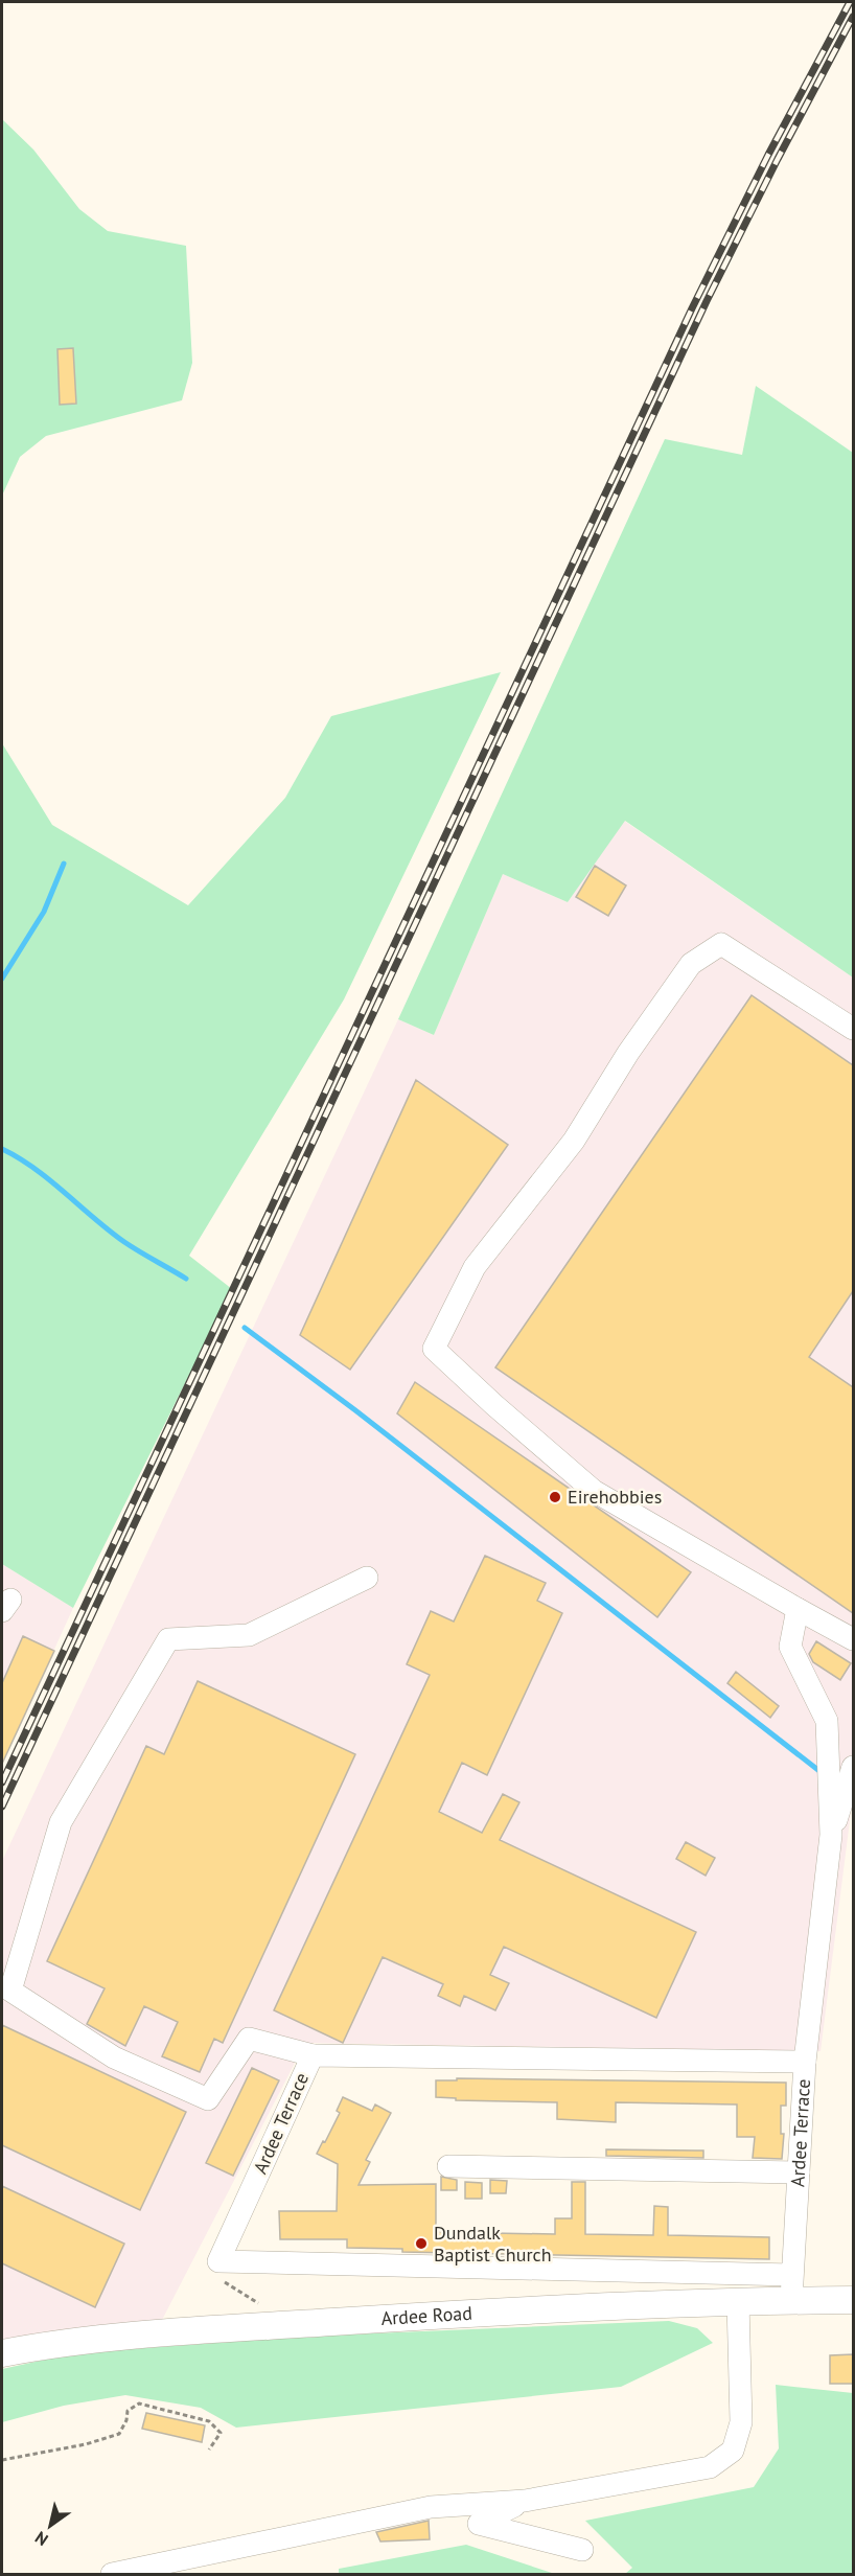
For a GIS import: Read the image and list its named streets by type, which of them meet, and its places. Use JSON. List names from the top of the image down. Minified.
{"streets":{"main road":["Ardee Road"],"street":["Ardee Terrace"]},"crossings":[["Ardee Terrace","Ardee Road"]],"places":["Eirehobbies","Dundalk Baptist Church"],"north":"bottom left"}
